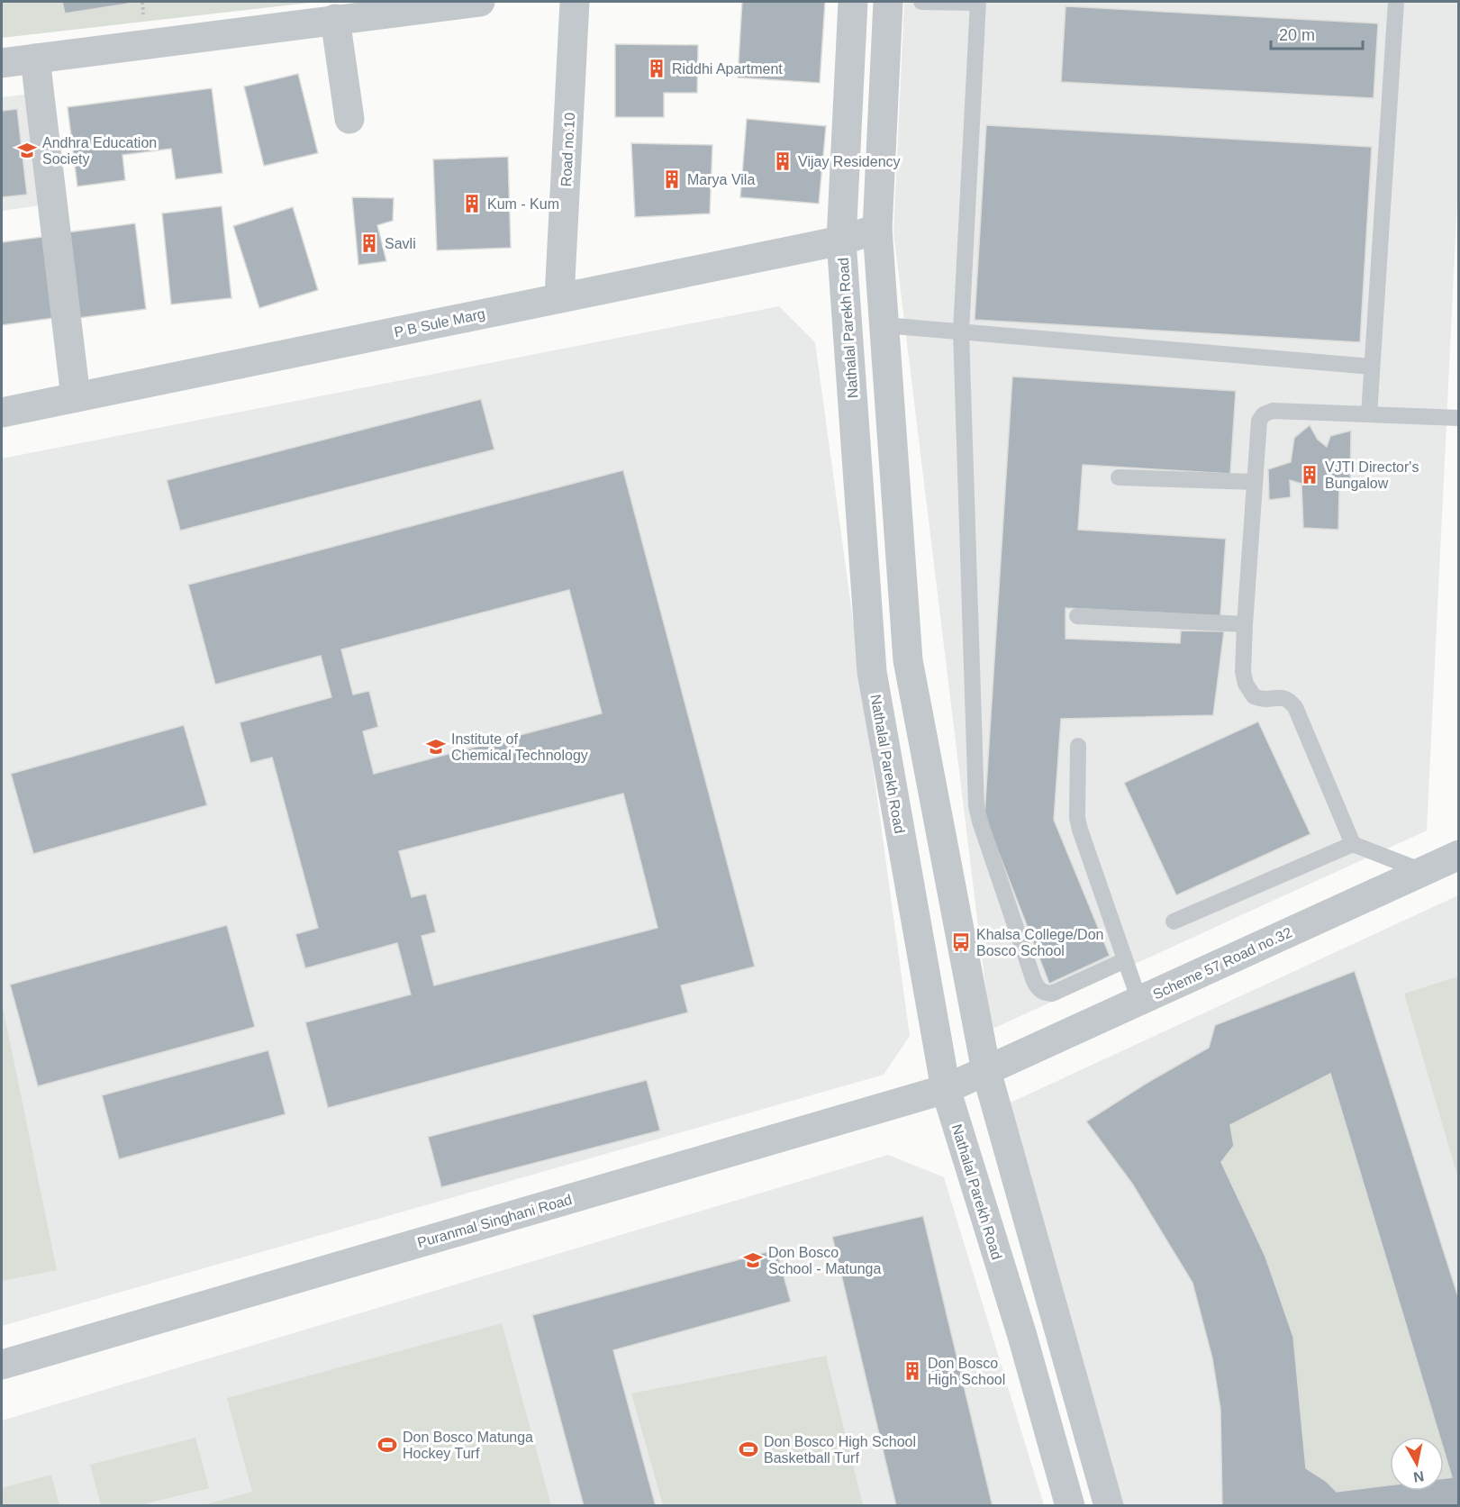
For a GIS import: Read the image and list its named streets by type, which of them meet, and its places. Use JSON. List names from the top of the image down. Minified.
{"streets":{"street":["Road no.10","P B Sule Marg","Nathalal Parekh Road","Scheme 57 Road no.32","Puranmal Singhani Road"]},"crossings":[["Road no.10","P B Sule Marg"],["P B Sule Marg","Nathalal Parekh Road"],["Nathalal Parekh Road","Puranmal Singhani Road"],["Scheme 57 Road no.32","Puranmal Singhani Road"]],"places":{"building":["Riddhi Apartment","Vijay Residency","Marya Vila","Kum - Kum","Savli","VJTI Director's Bungalow","Don Bosco High School"],"school or university":["Andhra Education Society","Institute of Chemical Technology","Don Bosco School - Matunga"],"bus stop":["Khalsa College/Don Bosco School"],"sports":["Don Bosco Matunga Hockey Turf","Don Bosco High School Basketball Turf"]},"scale_bar":"20 m","north":"bottom"}
